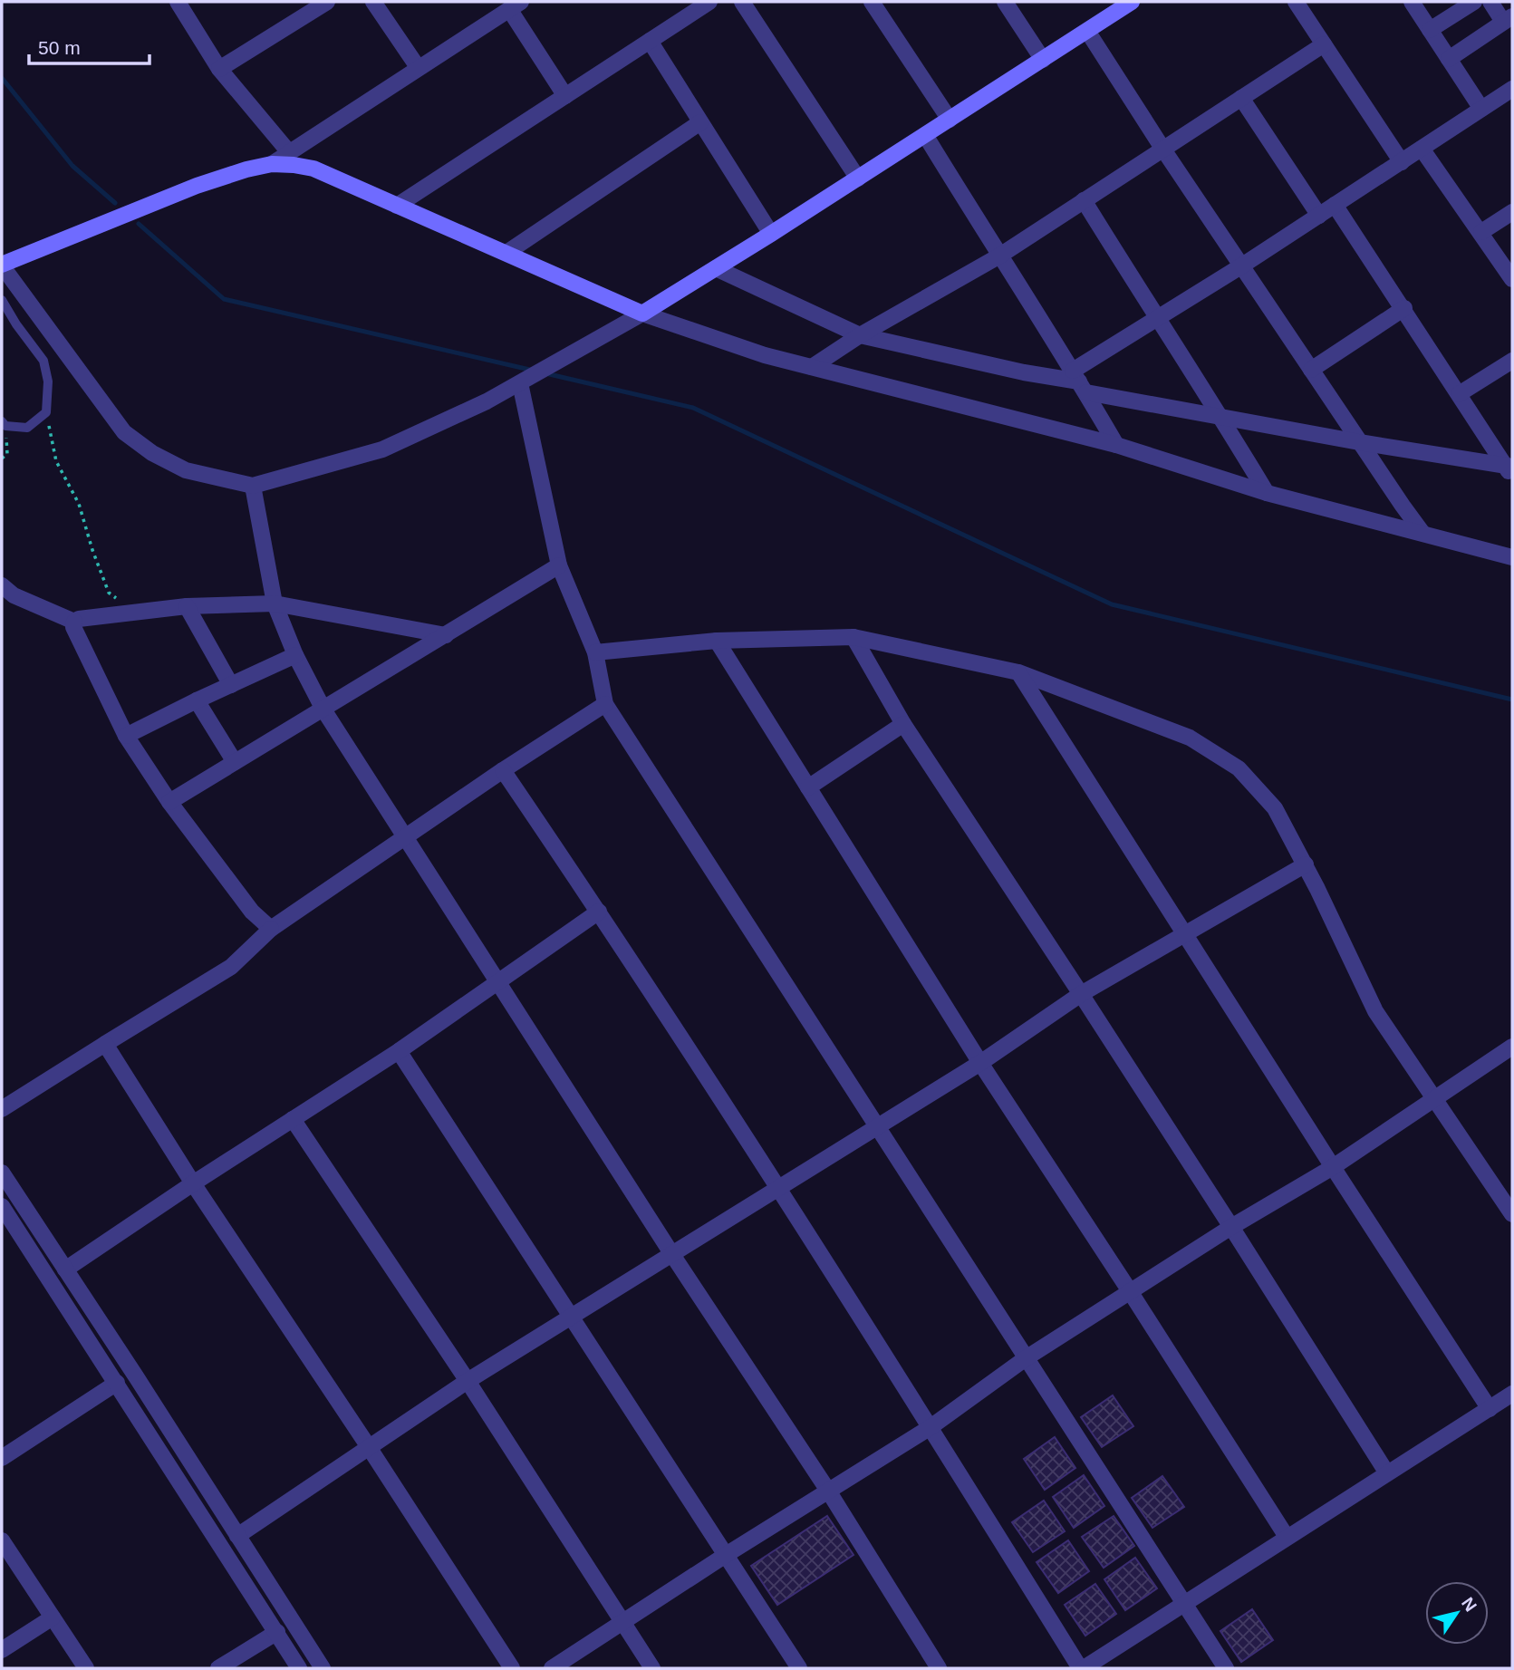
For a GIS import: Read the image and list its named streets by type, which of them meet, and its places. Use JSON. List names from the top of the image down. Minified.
{"scale_bar":"50 m","north":"top right"}
